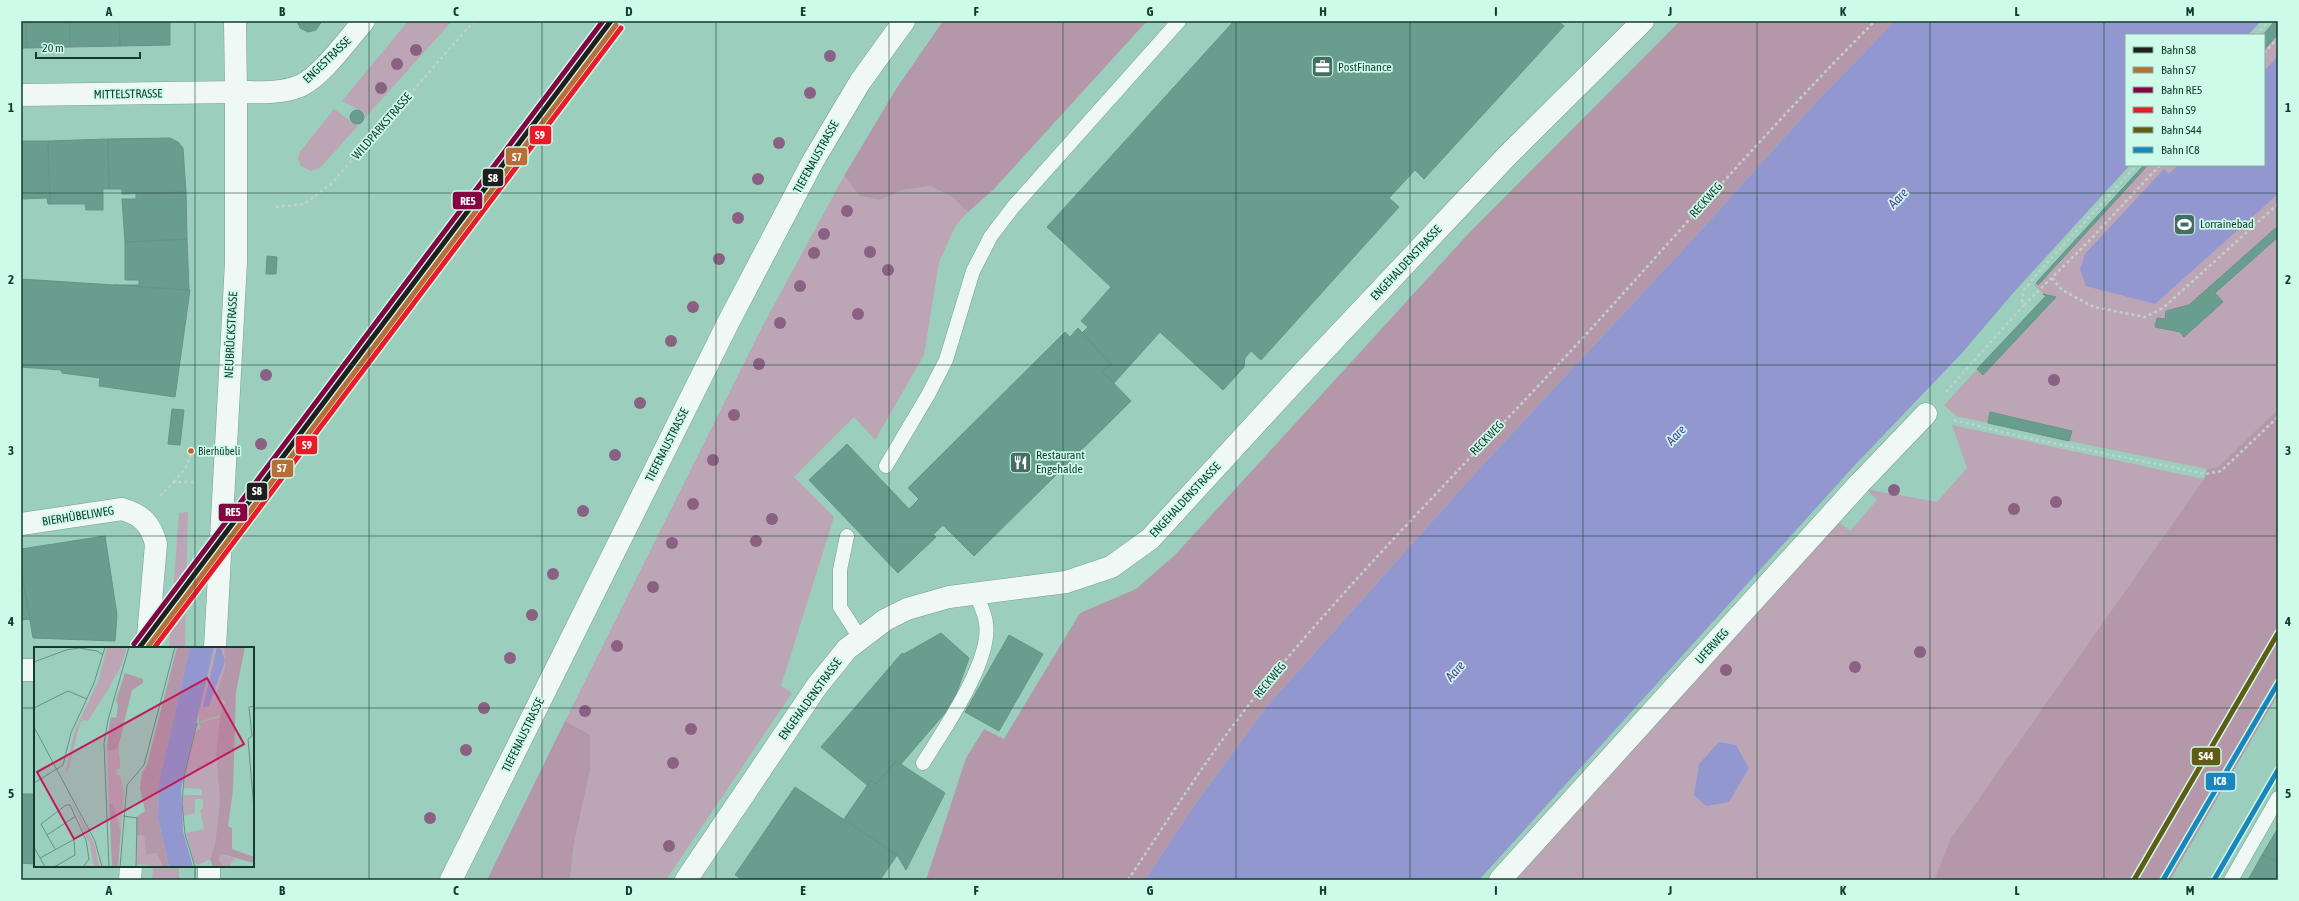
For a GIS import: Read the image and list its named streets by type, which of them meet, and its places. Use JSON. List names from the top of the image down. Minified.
{"streets":{"street":["ENGESTRASSE","MITTELSTRASSE","TIEFENAUSTRASSE","ENGEHALDENSTRASSE","NEUBRÜCKSTRASSE","BIERHÜBELIWEG","UFERWEG"],"path":["WILDPARKSTRASSE","RECKWEG"]},"crossings":[["ENGESTRASSE","MITTELSTRASSE"],["ENGESTRASSE","NEUBRÜCKSTRASSE"],["MITTELSTRASSE","NEUBRÜCKSTRASSE"]],"water":["Aare"],"places":{"office":["PostFinance"],"sports":["Lorrainebad"],"other":["Bierhübeli"],"restaurant":["Restaurant Engehalde"]},"lines":["rail line S8","rail line RE5","rail line S7","rail line S9","rail line S44","rail line IC8"],"legend":["Bahn S8","Bahn S7","Bahn RE5","Bahn S9","Bahn S44","Bahn IC8"],"scale_bar":"20 m","grid":{"columns":["A","B","C","D","E","F","G","H","I","J","K","L","M"],"rows":["1","2","3","4","5"]}}
